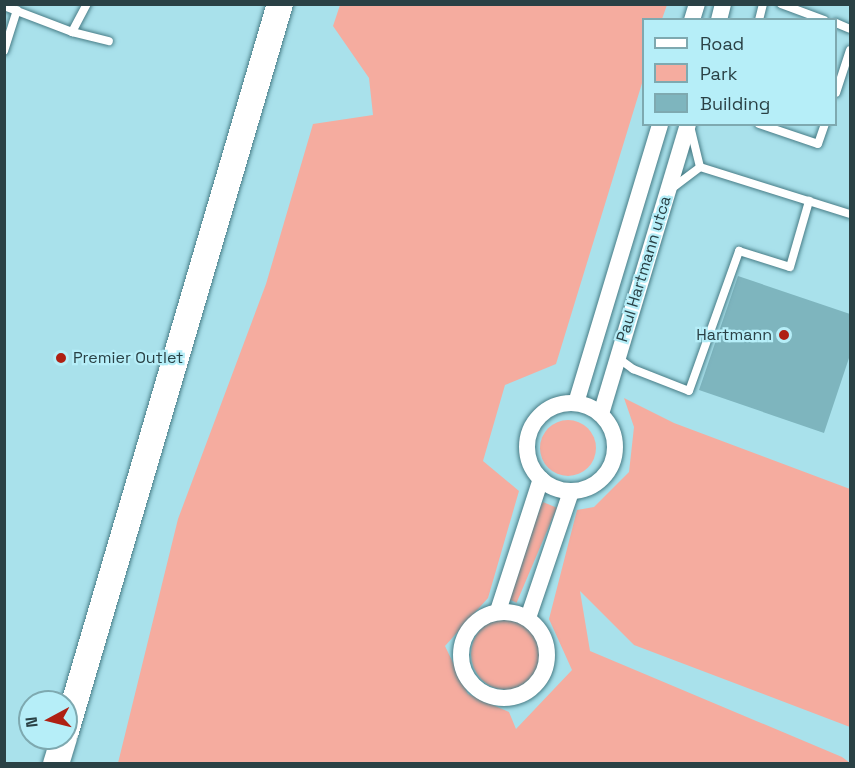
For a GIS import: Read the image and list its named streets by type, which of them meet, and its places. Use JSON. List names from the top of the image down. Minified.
{"streets":{"street":["Paul Hartmann utca"]},"places":["Hartmann","Premier Outlet"],"legend":["Road","Park","Building"],"north":"left"}
